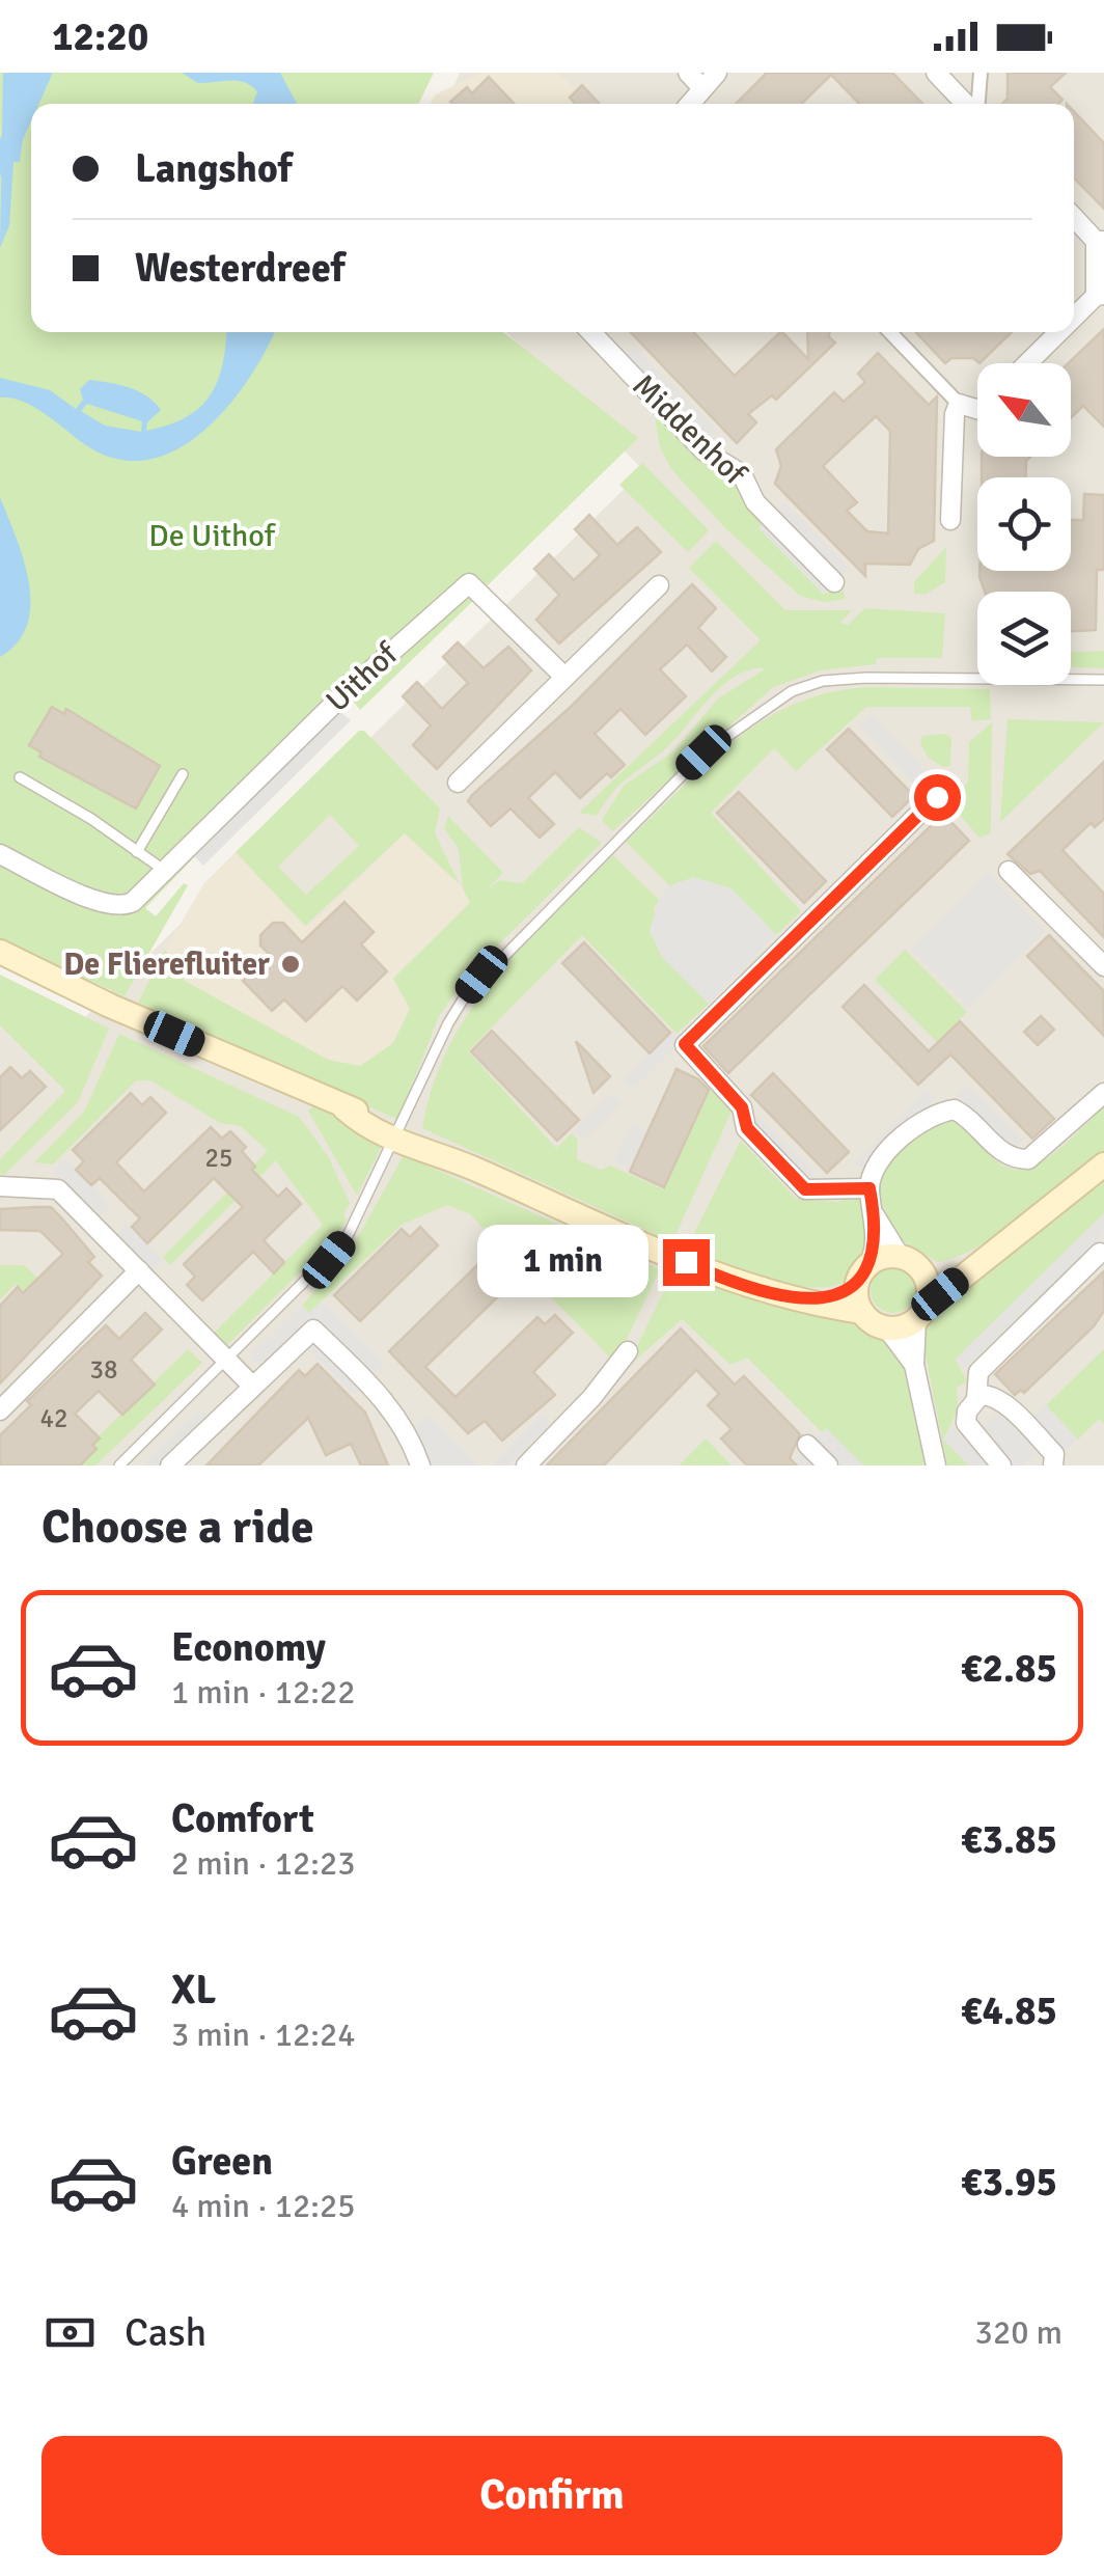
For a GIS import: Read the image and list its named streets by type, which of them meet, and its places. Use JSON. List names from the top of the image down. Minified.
{"streets":{"street":["Middenhof","Uithof"]},"parks":["De Uithof"],"places":["De Flierefluiter"],"house_numbers":["25","38","42"],"north":"top left","page":{"status":"12:20","banner":["Langshof","Westerdreef"],"bubble":"1 min","heading":"Choose a ride","list":[{"name":"Economy","note":"1 min · 12:22","value":"€2.85"},{"name":"Comfort","note":"2 min · 12:23","value":"€3.85"},{"name":"XL","note":"3 min · 12:24","value":"€4.85"},{"name":"Green","note":"4 min · 12:25","value":"€3.95"}],"pay":["Cash","320 m"],"buttons":"Confirm"}}
